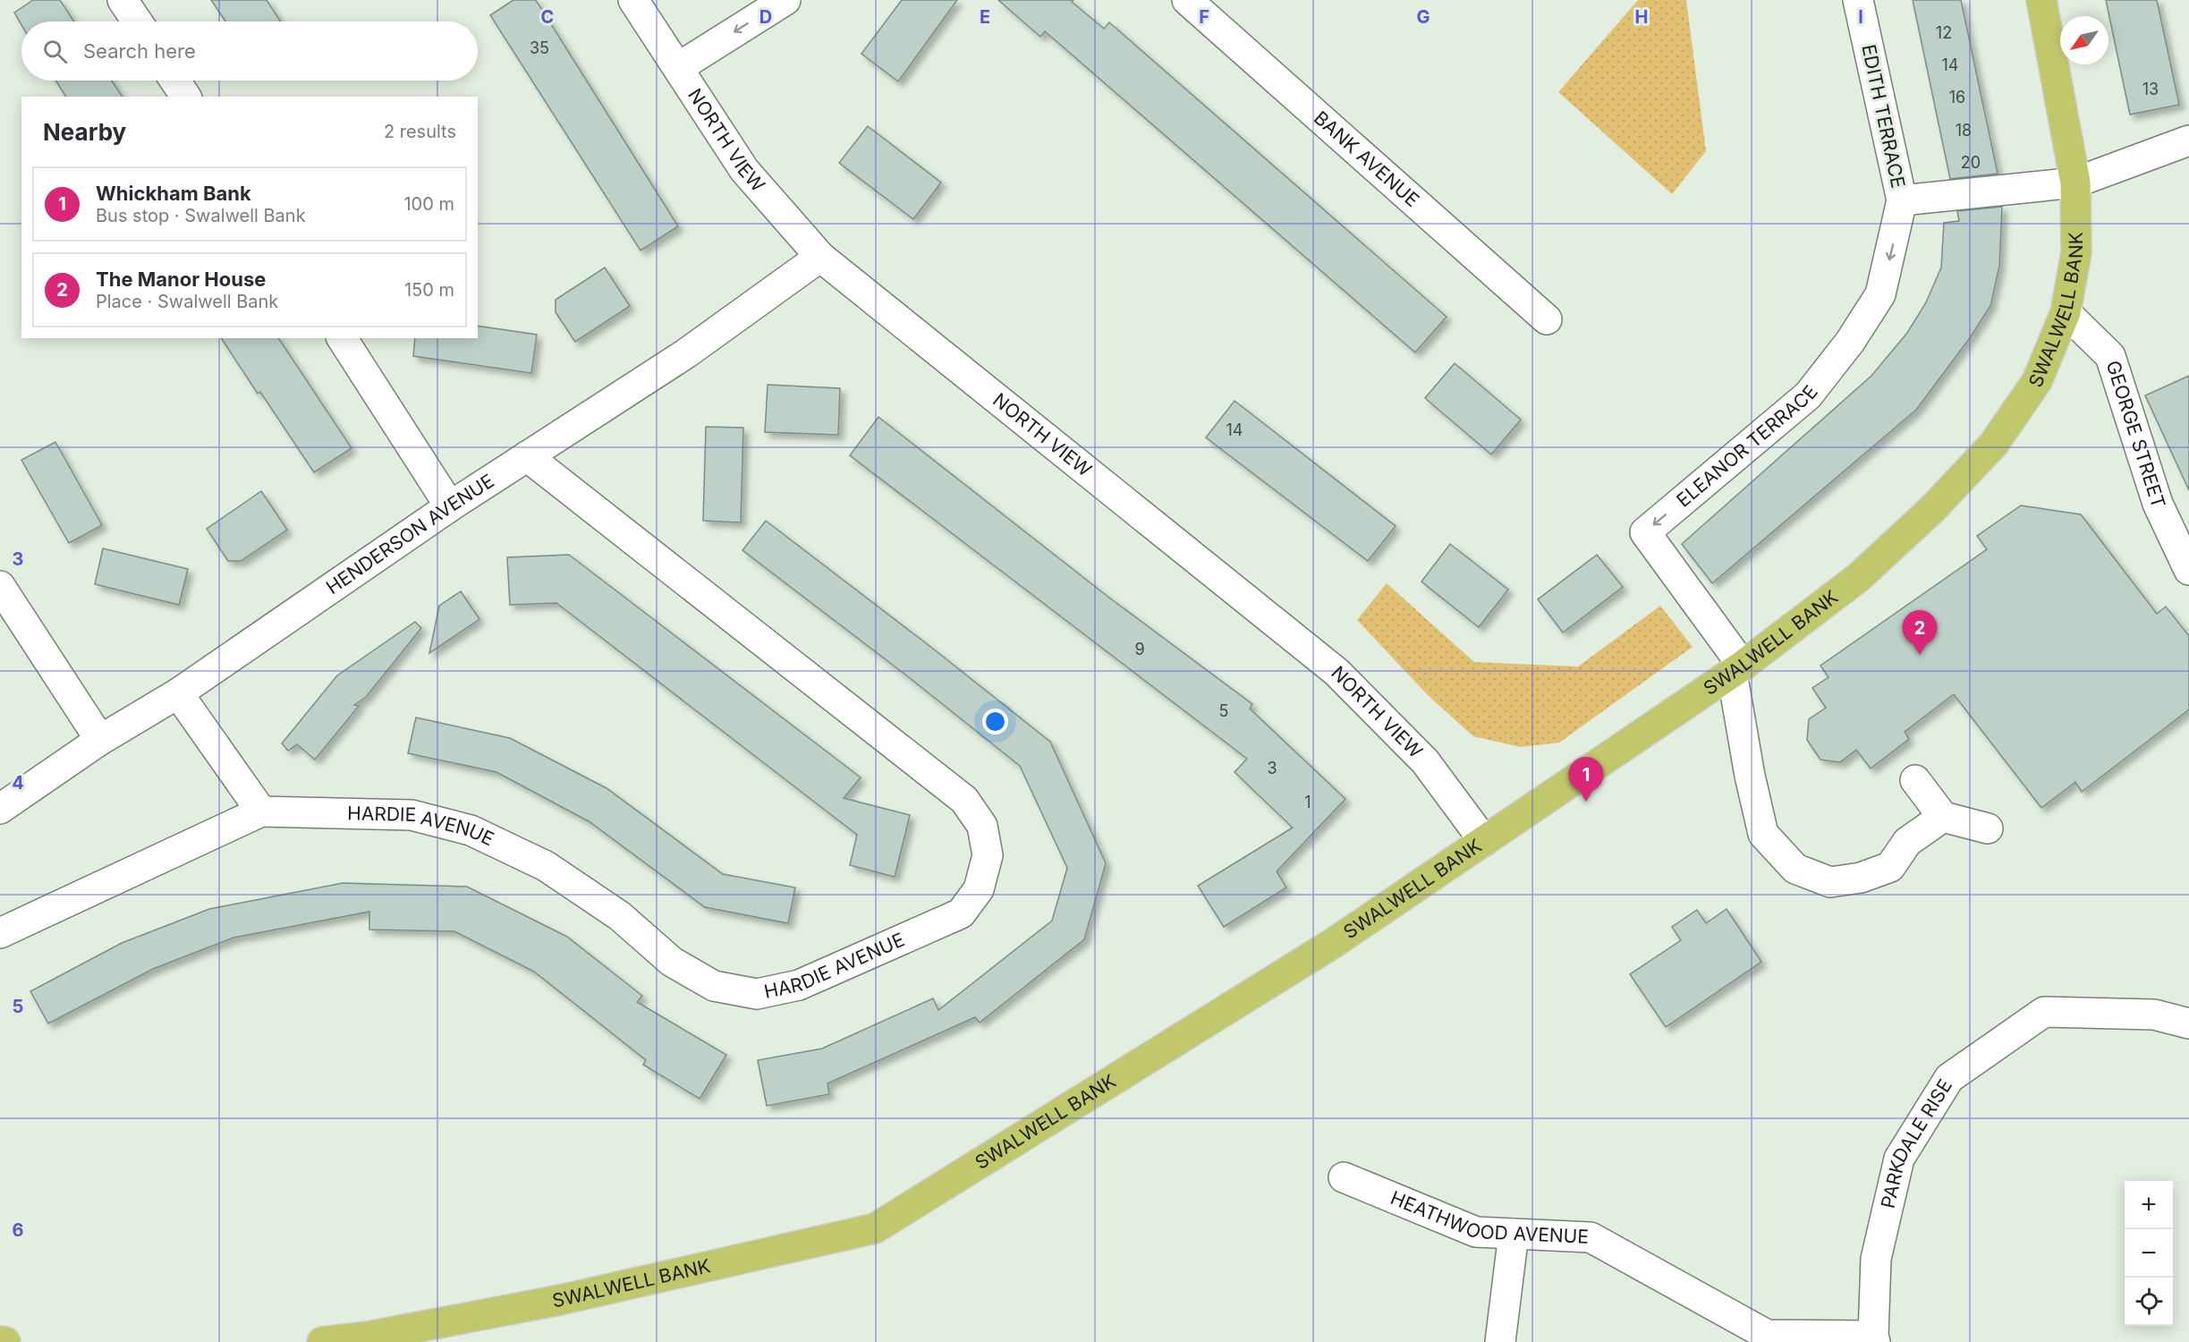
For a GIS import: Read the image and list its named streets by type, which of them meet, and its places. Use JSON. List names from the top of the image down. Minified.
{"streets":{"main road":["SWALWELL BANK"],"street":["EDITH TERRACE","NORTH VIEW","BANK AVENUE","GEORGE STREET","ELEANOR TERRACE","HENDERSON AVENUE","HARDIE AVENUE","PARKDALE RISE","HEATHWOOD AVENUE"]},"crossings":[["EDITH TERRACE","ELEANOR TERRACE"],["NORTH VIEW","SWALWELL BANK"],["NORTH VIEW","HENDERSON AVENUE"],["SWALWELL BANK","GEORGE STREET"],["SWALWELL BANK","ELEANOR TERRACE"],["HENDERSON AVENUE","HARDIE AVENUE"],["PARKDALE RISE","HEATHWOOD AVENUE"]],"one_way":["ELEANOR TERRACE"],"house_numbers":["12","35","14","13","16","18","20","14","9","5","3","1"],"north":"bottom left","page":{"search":"Search here","heading":["Nearby","2 results"],"list":[{"mark":"1","name":"Whickham Bank","note":"Bus stop · Swalwell Bank","value":"100 m"},{"mark":"2","name":"The Manor House","note":"Place · Swalwell Bank","value":"150 m"}],"pins":["2","1"],"map_buttons":["+","−"]},"grid":{"columns":["C","D","E","F","G","H","I"],"rows":["3","4","5","6"]}}
